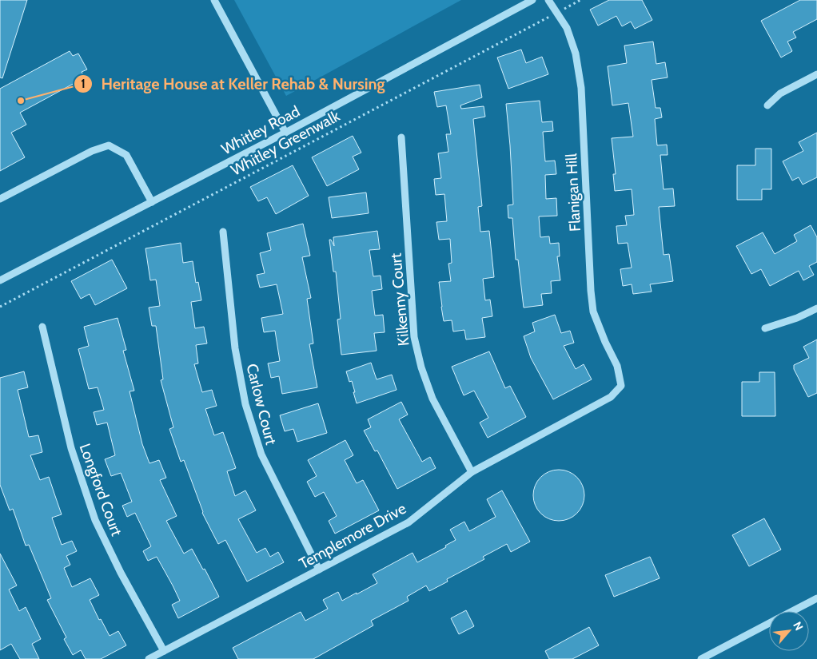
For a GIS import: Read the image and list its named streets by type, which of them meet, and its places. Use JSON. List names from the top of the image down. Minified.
{"streets":{"street":["Whitley Road","Flanigan Hill","Kilkenny Court","Carlow Court","Longford Court","Templemore Drive"],"path":["Whitley Greenwalk"]},"crossings":[["Whitley Greenwalk","Flanigan Hill"],["Flanigan Hill","Templemore Drive"],["Kilkenny Court","Templemore Drive"],["Carlow Court","Templemore Drive"],["Longford Court","Templemore Drive"]],"places":["Heritage House at Keller Rehab & Nursing"],"north":"top right"}
